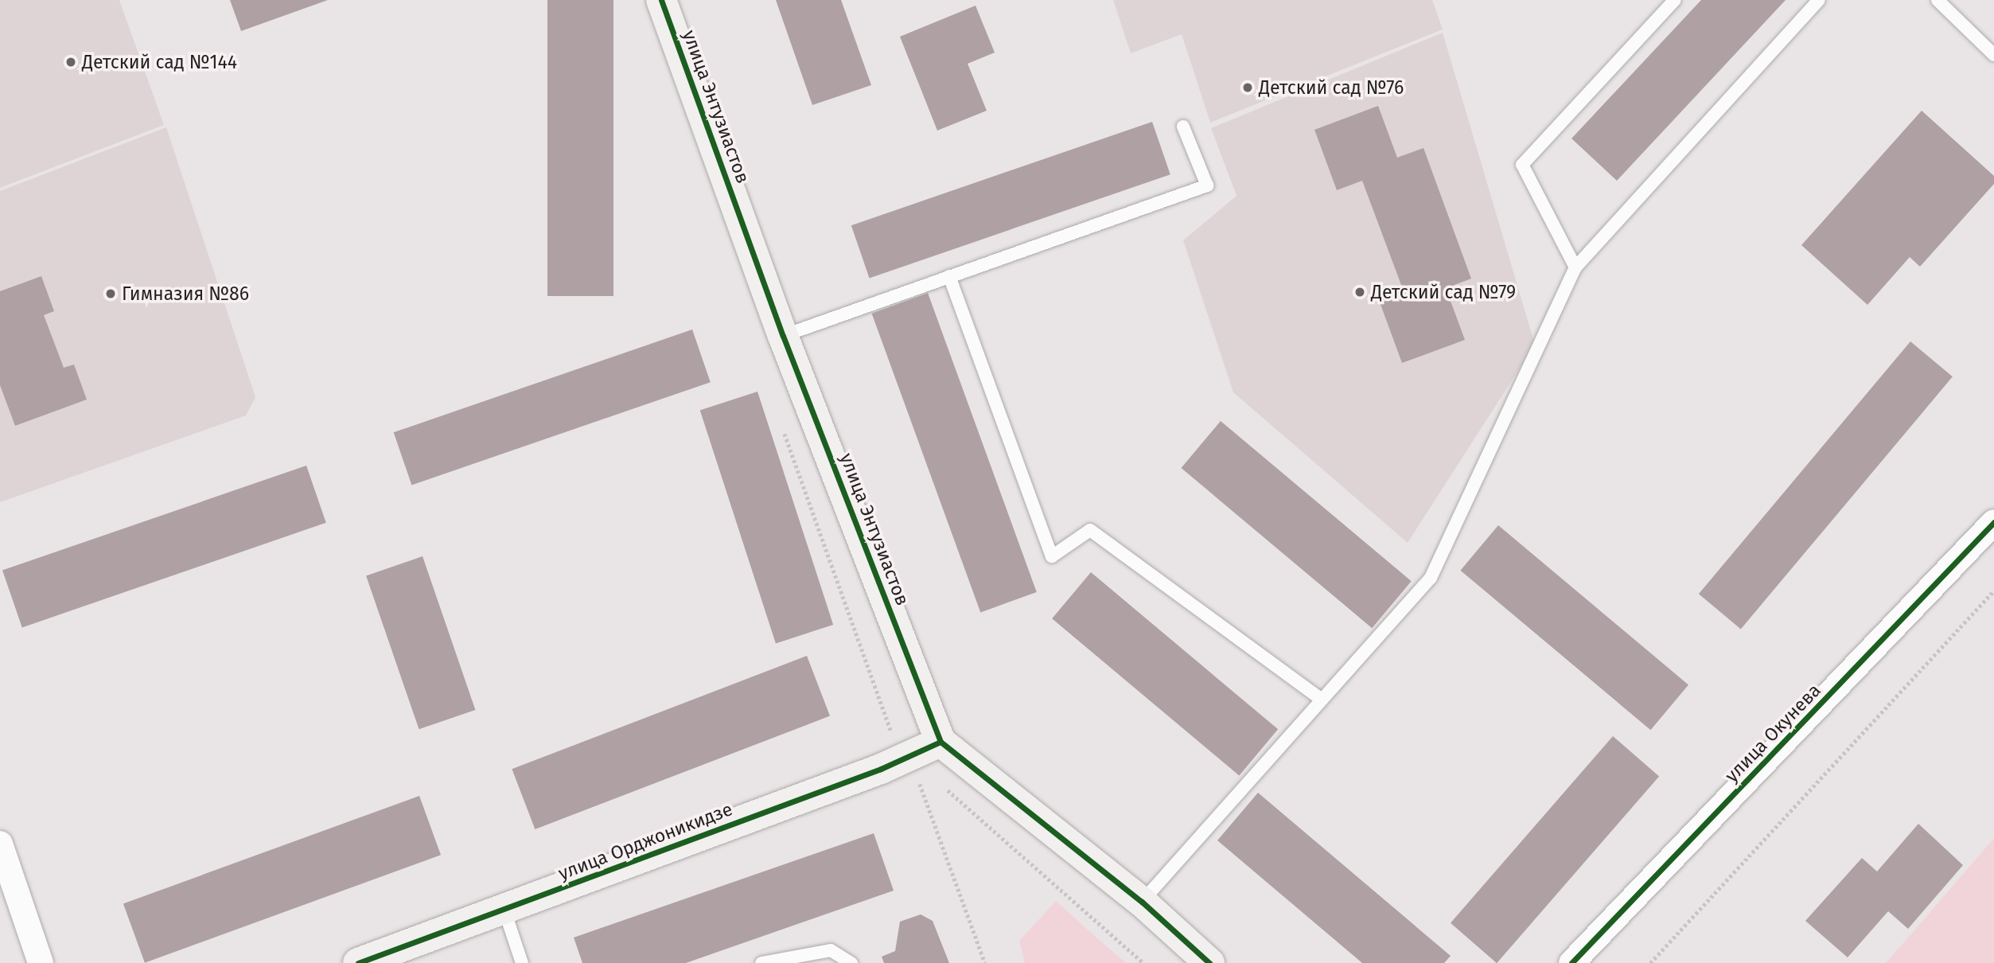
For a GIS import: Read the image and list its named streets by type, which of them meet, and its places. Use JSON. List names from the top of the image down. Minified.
{"streets":{"street":["улица Энтузиастов","улица Окунева","улица Орджоникидзе"]},"crossings":[["улица Энтузиастов","улица Орджоникидзе"]],"places":["Детский сад №144","Детский сад №76","Детский сад №79","Гимназия №86"]}
